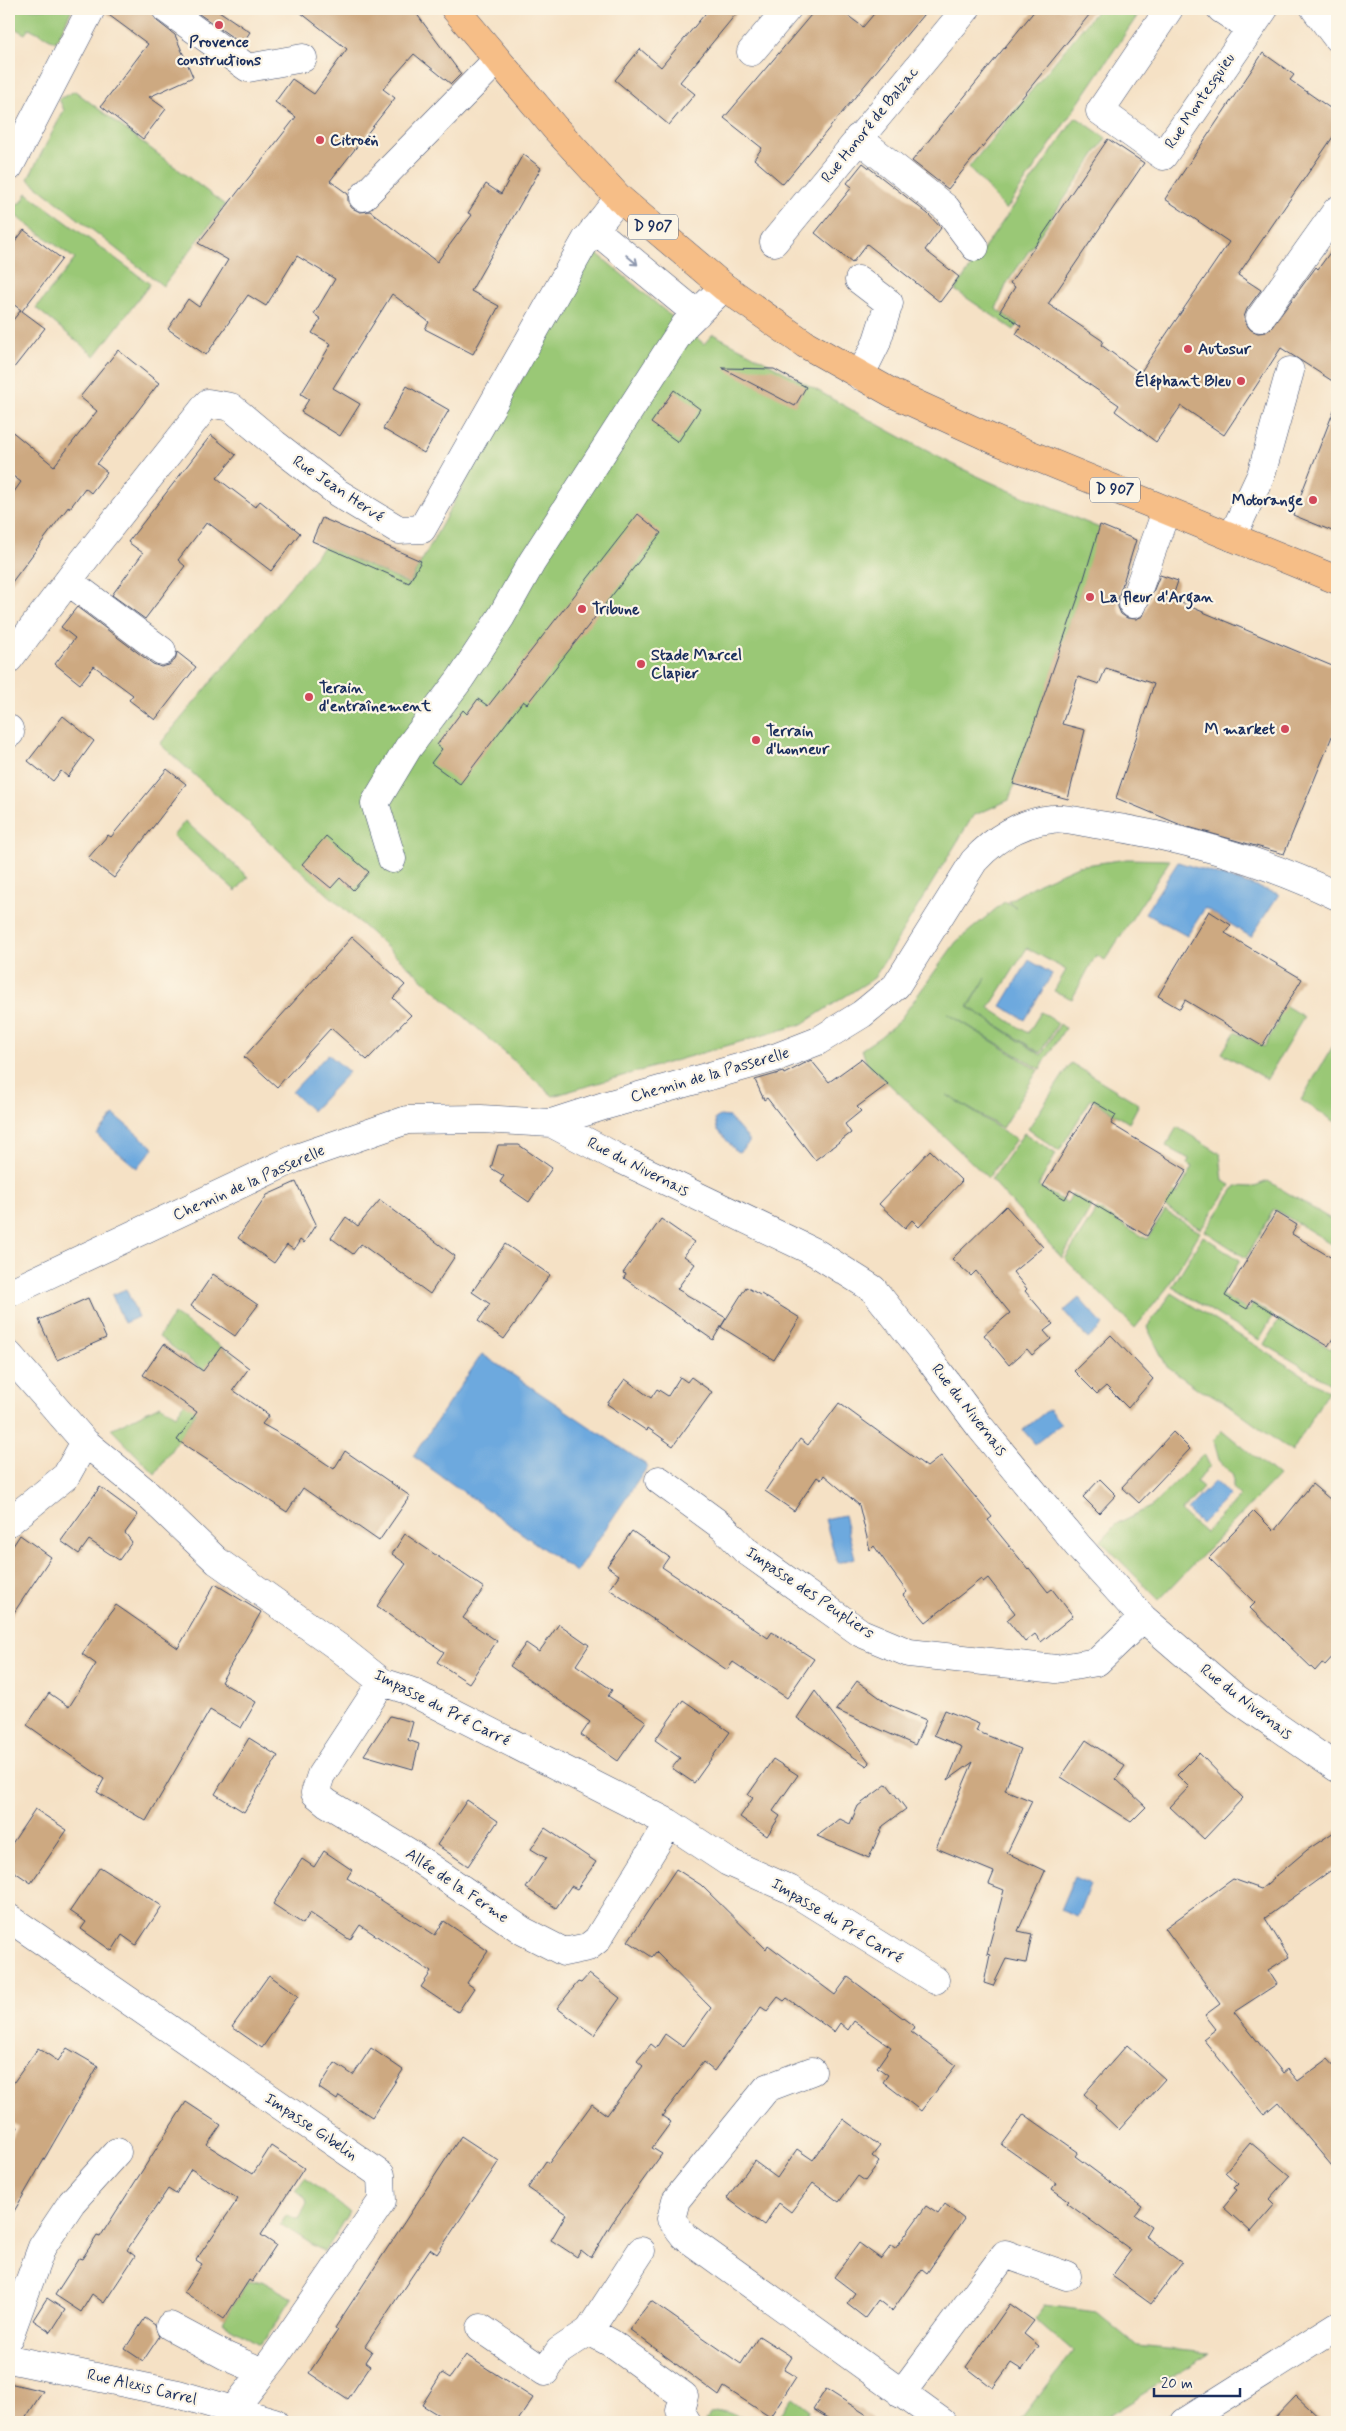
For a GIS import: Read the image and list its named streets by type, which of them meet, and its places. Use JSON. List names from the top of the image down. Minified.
{"streets":{"main road":["D 907"],"street":["Rue Montesquieu","Rue Honoré de Balzac","Rue Jean Hervé","Chemin de la Passerelle","Rue du Nivernais","Impasse des Peupliers","Impasse du Pré Carré","Allée de la Ferme","Impasse Gibelin","Rue Alexis Carrel"]},"crossings":[["D 907","Rue Jean Hervé"],["Chemin de la Passerelle","Rue du Nivernais"],["Rue du Nivernais","Impasse des Peupliers"],["Impasse du Pré Carré","Allée de la Ferme"],["Impasse Gibelin","Rue Alexis Carrel"]],"places":["Provence constructions","Citroën","Autosur","Éléphant Bleu","Motorange","La fleur d'Argan","Tribune","Stade Marcel Clapier","Terain d'entraînement","M market","Terrain d'honneur"],"scale_bar":"20 m"}
